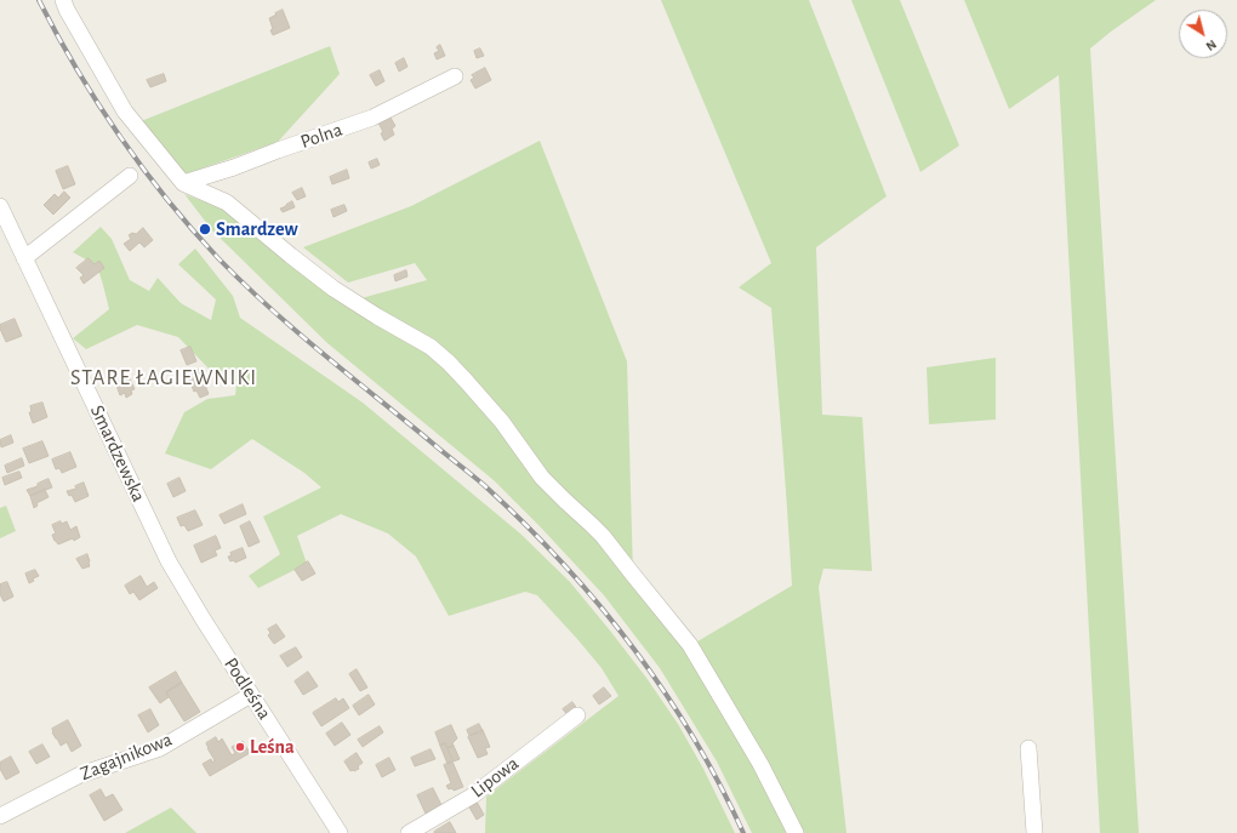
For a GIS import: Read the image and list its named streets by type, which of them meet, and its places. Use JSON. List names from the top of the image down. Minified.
{"streets":{"street":["Polna","Smardzewska","Podleśna","Zagajnikowa","Lipowa"]},"crossings":[["Smardzewska","Podleśna"],["Podleśna","Zagajnikowa"]],"districts":["STARE ŁAGIEWNIKI"],"places":["Smardzew","Leśna"],"north":"bottom right"}
